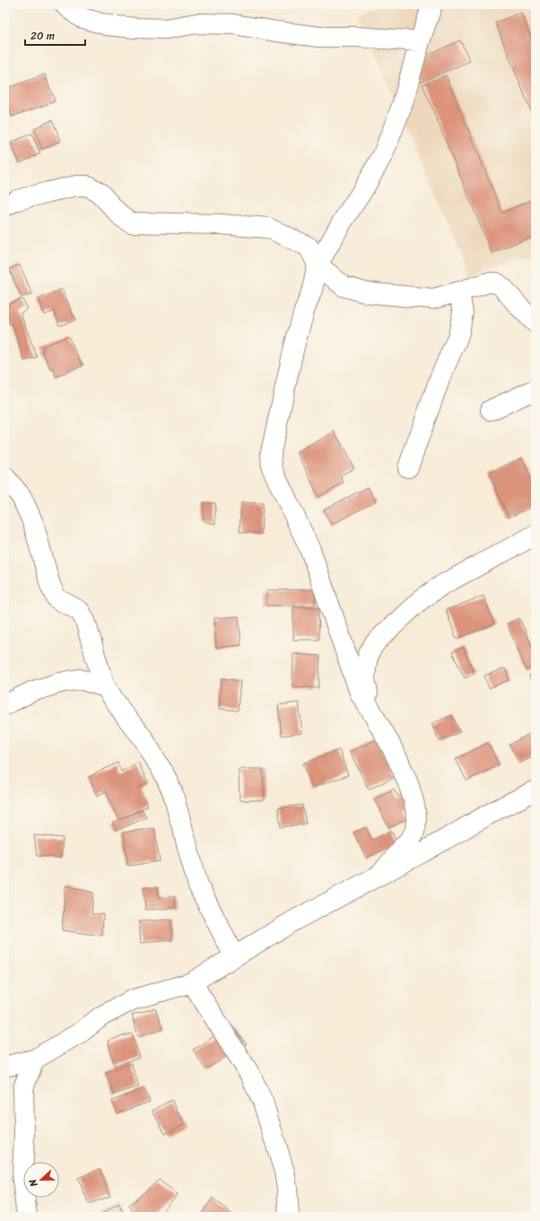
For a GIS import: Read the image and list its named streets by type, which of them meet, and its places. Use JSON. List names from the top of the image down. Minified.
{"scale_bar":"20 m","north":"left"}
